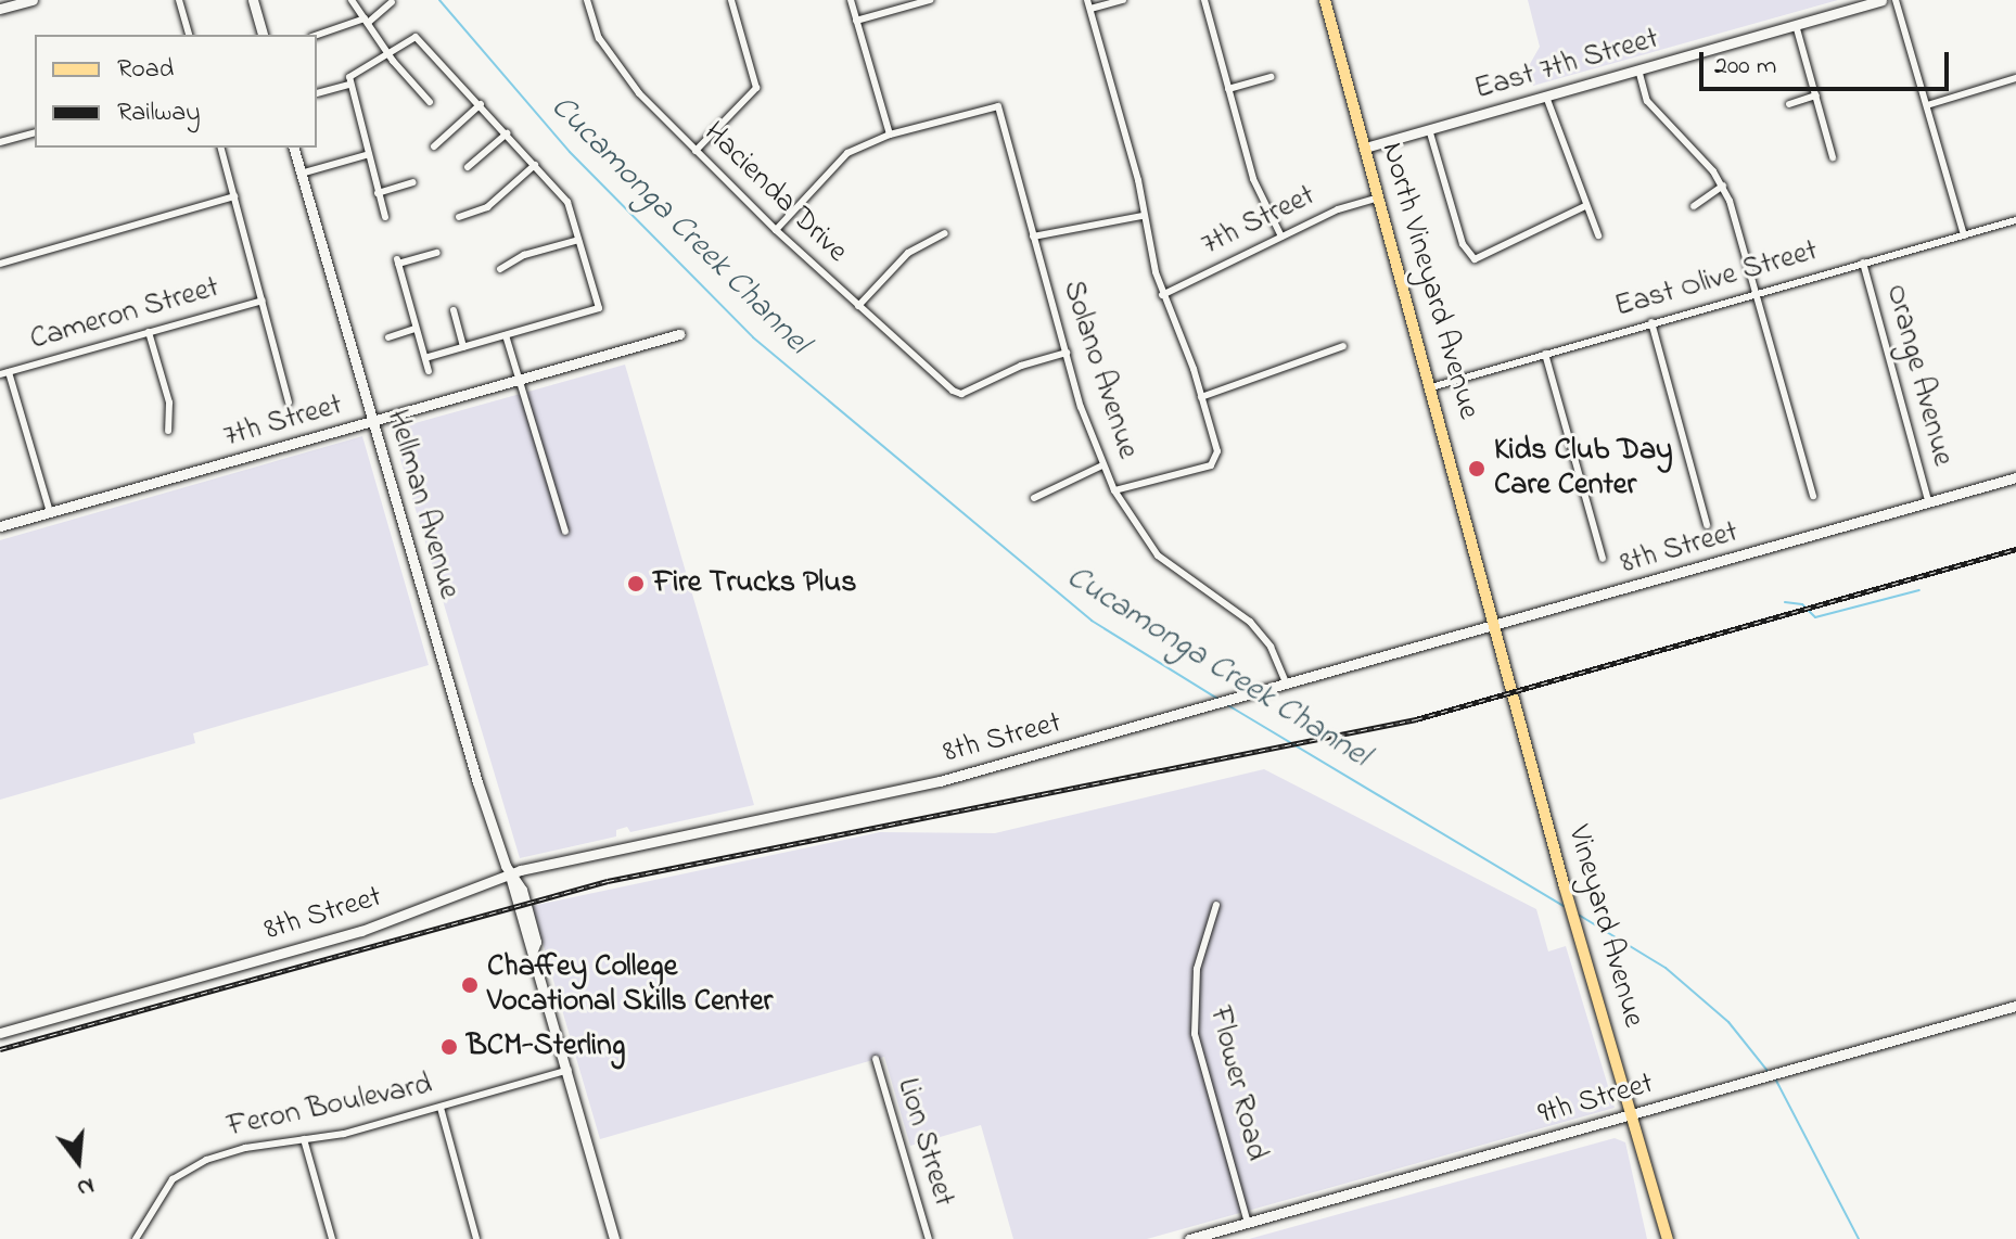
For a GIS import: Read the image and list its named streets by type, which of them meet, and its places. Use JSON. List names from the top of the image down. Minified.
{"streets":{"main road":["North Vineyard Avenue","Vineyard Avenue"],"street":["East 7th Street","Hacienda Drive","7th Street","East Olive Street","Cameron Street","Solano Avenue","Orange Avenue","Hellman Avenue","8th Street","Flower Road","9th Street","Feron Boulevard","Lion Street"]},"crossings":[["East 7th Street","North Vineyard Avenue"],["Hacienda Drive","Solano Avenue"],["7th Street","North Vineyard Avenue"],["7th Street","Hellman Avenue"],["East Olive Street","North Vineyard Avenue"],["East Olive Street","Orange Avenue"],["North Vineyard Avenue","8th Street"],["North Vineyard Avenue","Vineyard Avenue"],["Solano Avenue","8th Street"],["Orange Avenue","8th Street"],["Hellman Avenue","8th Street"],["Hellman Avenue","Feron Boulevard"],["8th Street","Vineyard Avenue"],["Vineyard Avenue","9th Street"],["Flower Road","9th Street"]],"water":["Cucamonga Creek Channel"],"places":["Kids Club Day Care Center","Fire Trucks Plus","Chaffey College Vocational Skills Center","BCM-Sterling"],"legend":["Road","Railway"],"scale_bar":"200 m","north":"bottom"}
